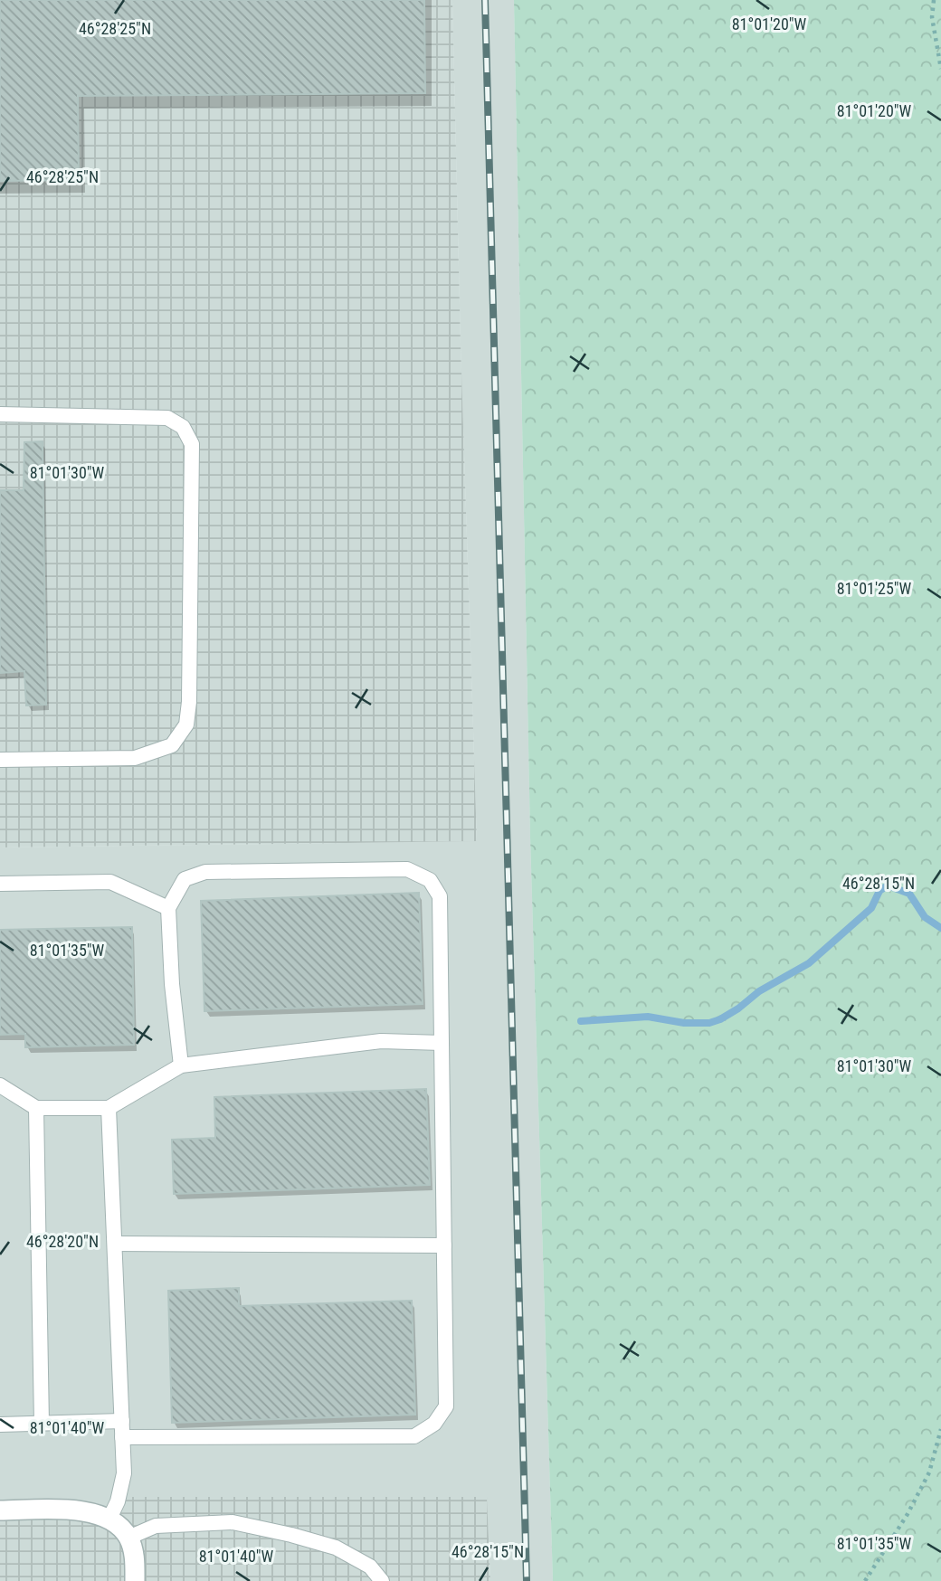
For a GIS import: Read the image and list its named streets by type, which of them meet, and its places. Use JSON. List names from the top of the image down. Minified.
{"coordinates":["81°01'20\"W","46°28'25\"N","81°01'30\"W","81°01'25\"W","46°28'15\"N","81°01'35\"W","46°28'20\"N","81°01'40\"W"]}
